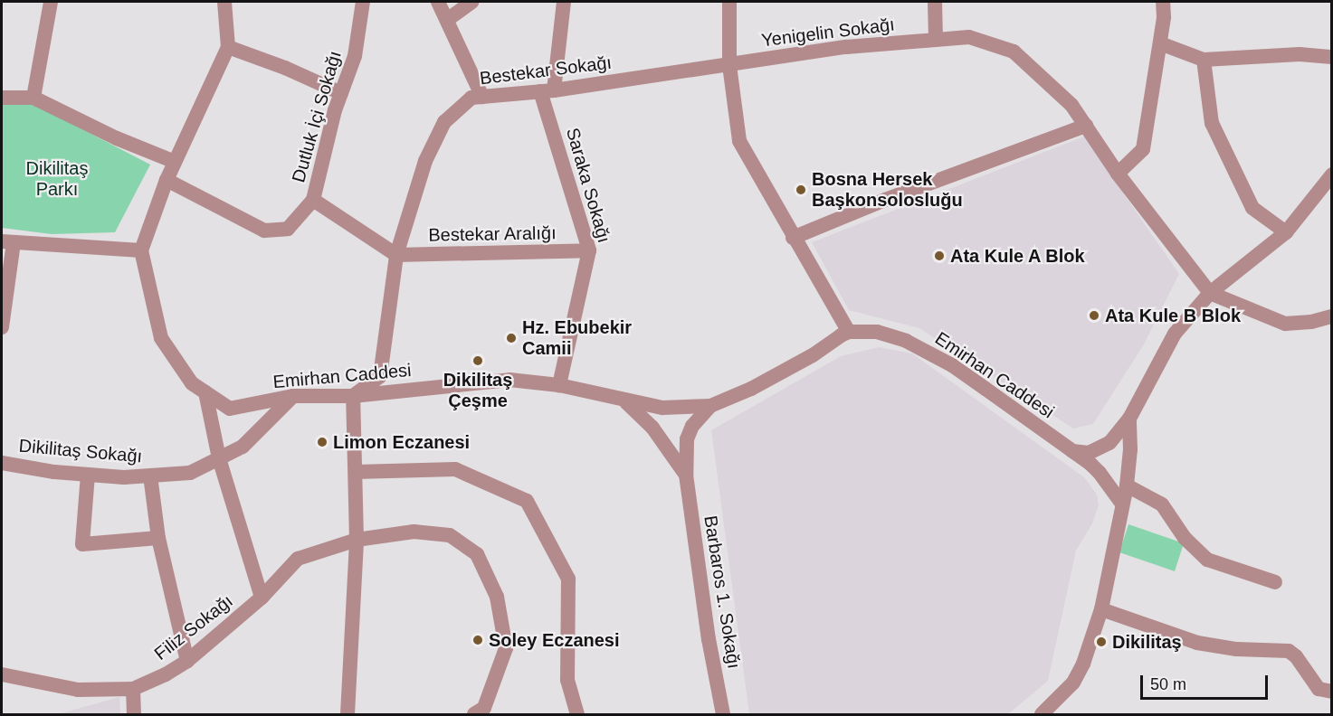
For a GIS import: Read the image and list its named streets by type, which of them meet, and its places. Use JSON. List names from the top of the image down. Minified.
{"streets":{"street":["Yenigelin Sokağı","Bestekar Sokağı","Dutluk İçi Sokağı","Saraka Sokağı","Bestekar Aralığı","Emirhan Caddesi","Dikilitaş Sokağı","Barbaros 1. Sokağı","Filiz Sokağı"]},"crossings":[["Yenigelin Sokağı","Bestekar Sokağı"],["Bestekar Sokağı","Saraka Sokağı"],["Bestekar Sokağı","Bestekar Aralığı"],["Bestekar Sokağı","Emirhan Caddesi"],["Saraka Sokağı","Bestekar Aralığı"],["Saraka Sokağı","Emirhan Caddesi"],["Emirhan Caddesi","Dikilitaş Sokağı"],["Emirhan Caddesi","Barbaros 1. Sokağı"]],"parks":["Dikilitaş Parkı"],"places":["Bosna Hersek Başkonsolosluğu","Ata Kule A Blok","Ata Kule B Blok","Hz. Ebubekir Camii","Dikilitaş Çeşme","Limon Eczanesi","Soley Eczanesi","Dikilitaş"],"scale_bar":"50 m"}
